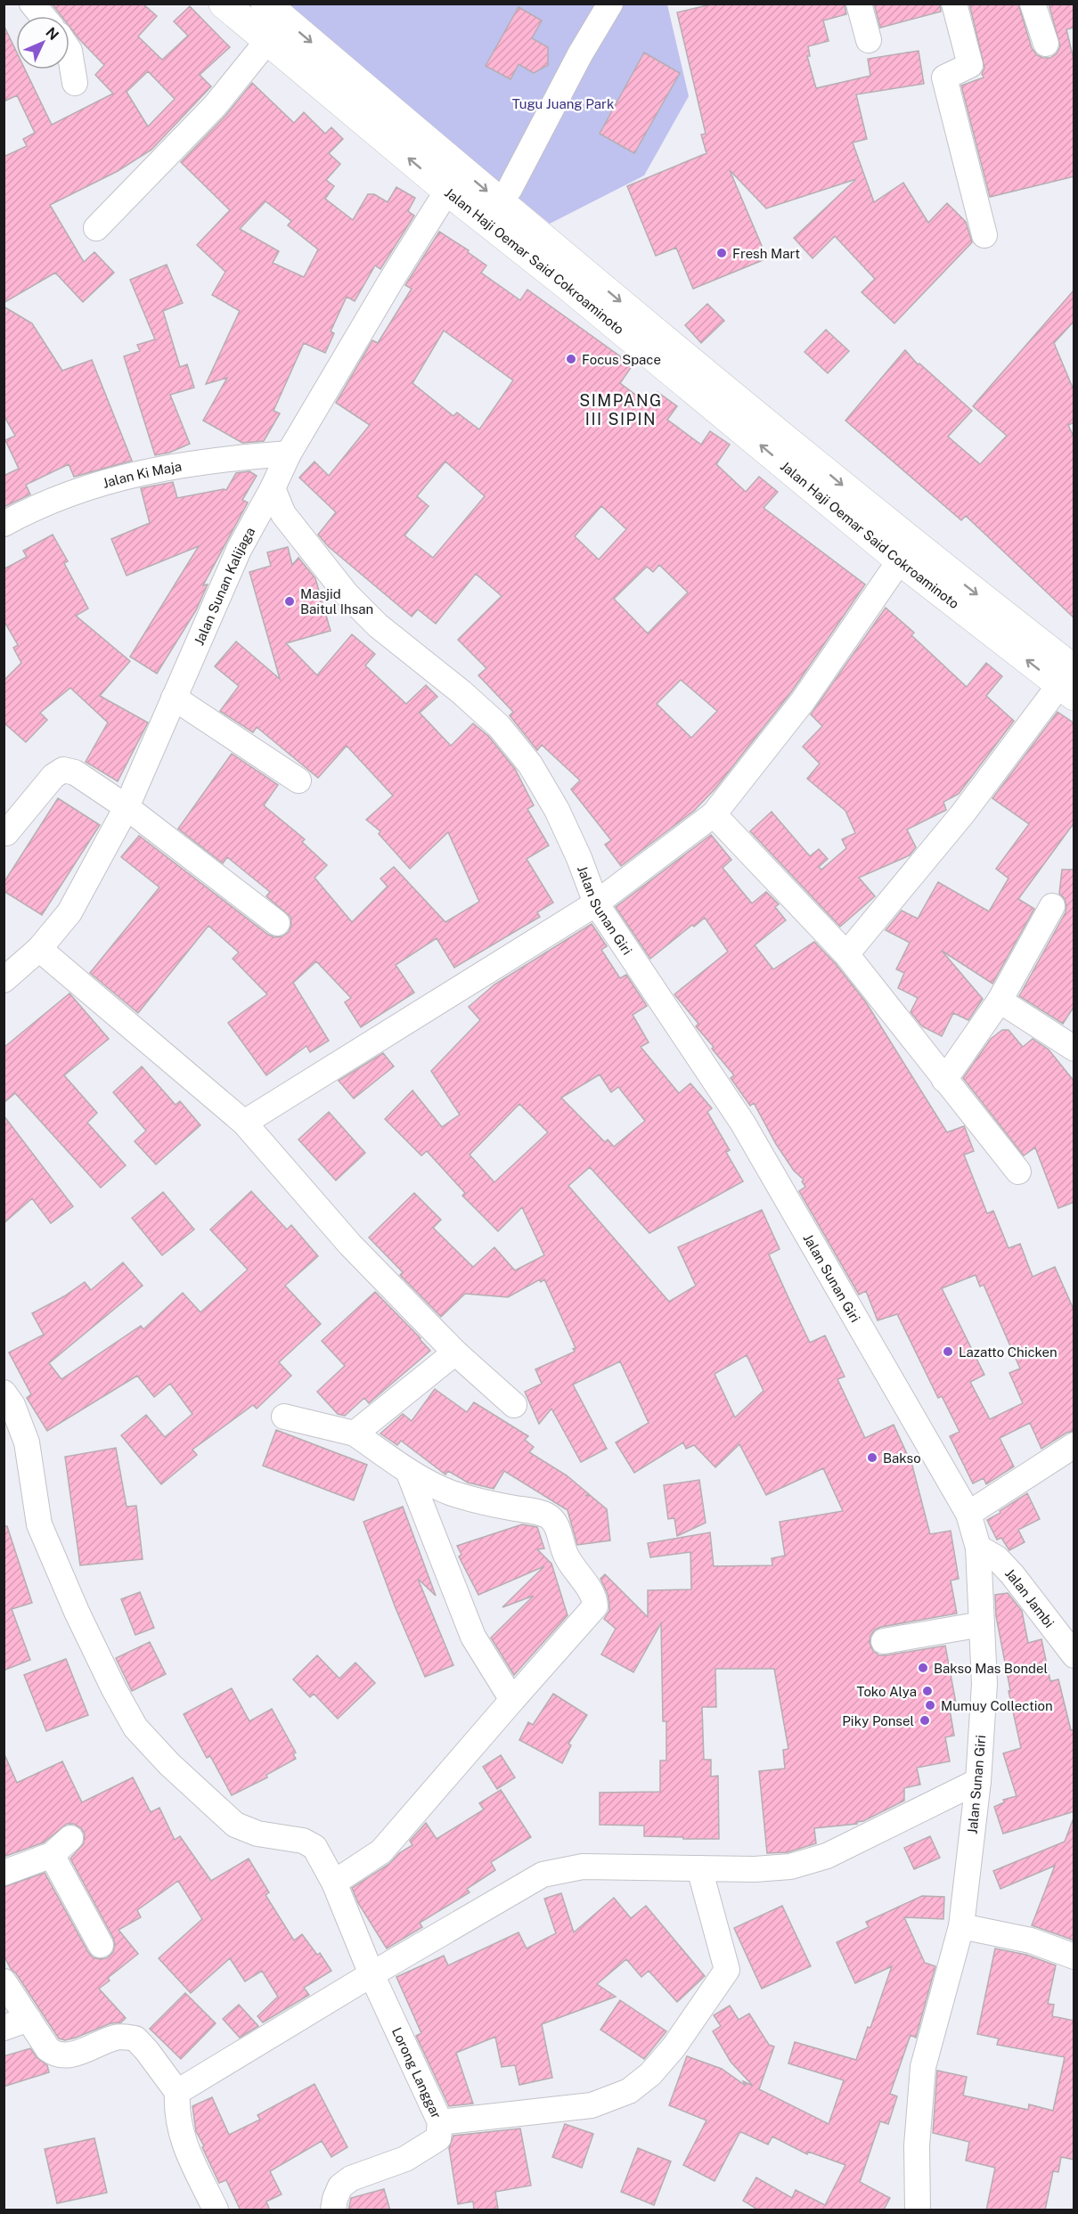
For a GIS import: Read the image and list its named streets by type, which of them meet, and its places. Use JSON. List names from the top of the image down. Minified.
{"streets":{"main road":["Jalan Haji Oemar Said Cokroaminoto"],"street":["Jalan Ki Maja","Jalan Sunan Kalijaga","Jalan Sunan Giri","Jalan Jambi","Lorong Langgar"]},"crossings":[["Jalan Haji Oemar Said Cokroaminoto","Jalan Sunan Kalijaga"],["Jalan Ki Maja","Jalan Sunan Kalijaga"],["Jalan Sunan Kalijaga","Jalan Sunan Giri"],["Jalan Sunan Giri","Jalan Jambi"]],"districts":["SIMPANG III SIPIN"],"parks":["Tugu Juang Park"],"places":["Fresh Mart","Focus Space","Masjid Baitul Ihsan","Lazatto Chicken","Bakso","Bakso Mas Bondel","Toko Alya","Mumuy Collection","Piky Ponsel"],"north":"top right"}
